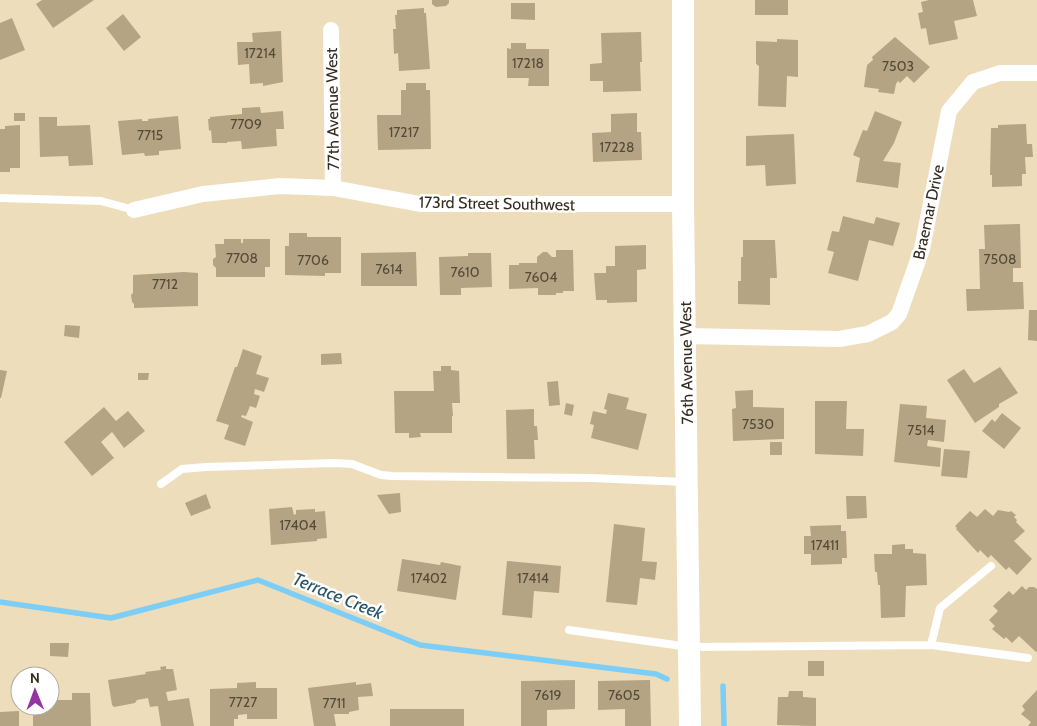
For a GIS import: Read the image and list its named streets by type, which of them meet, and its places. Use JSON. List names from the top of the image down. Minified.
{"streets":{"street":["77th Avenue West","173rd Street Southwest","Braemar Drive","76th Avenue West"]},"crossings":[["77th Avenue West","173rd Street Southwest"],["173rd Street Southwest","76th Avenue West"],["Braemar Drive","76th Avenue West"]],"water":["Terrace Creek"],"house_numbers":["17214","17218","7503","7709","17217","7715","17228","7708","7508","7706","7614","7610","7604","7712","7530","7514","17404","17411","17402","17414","7619","7605","7727","7711"],"north":"top"}
